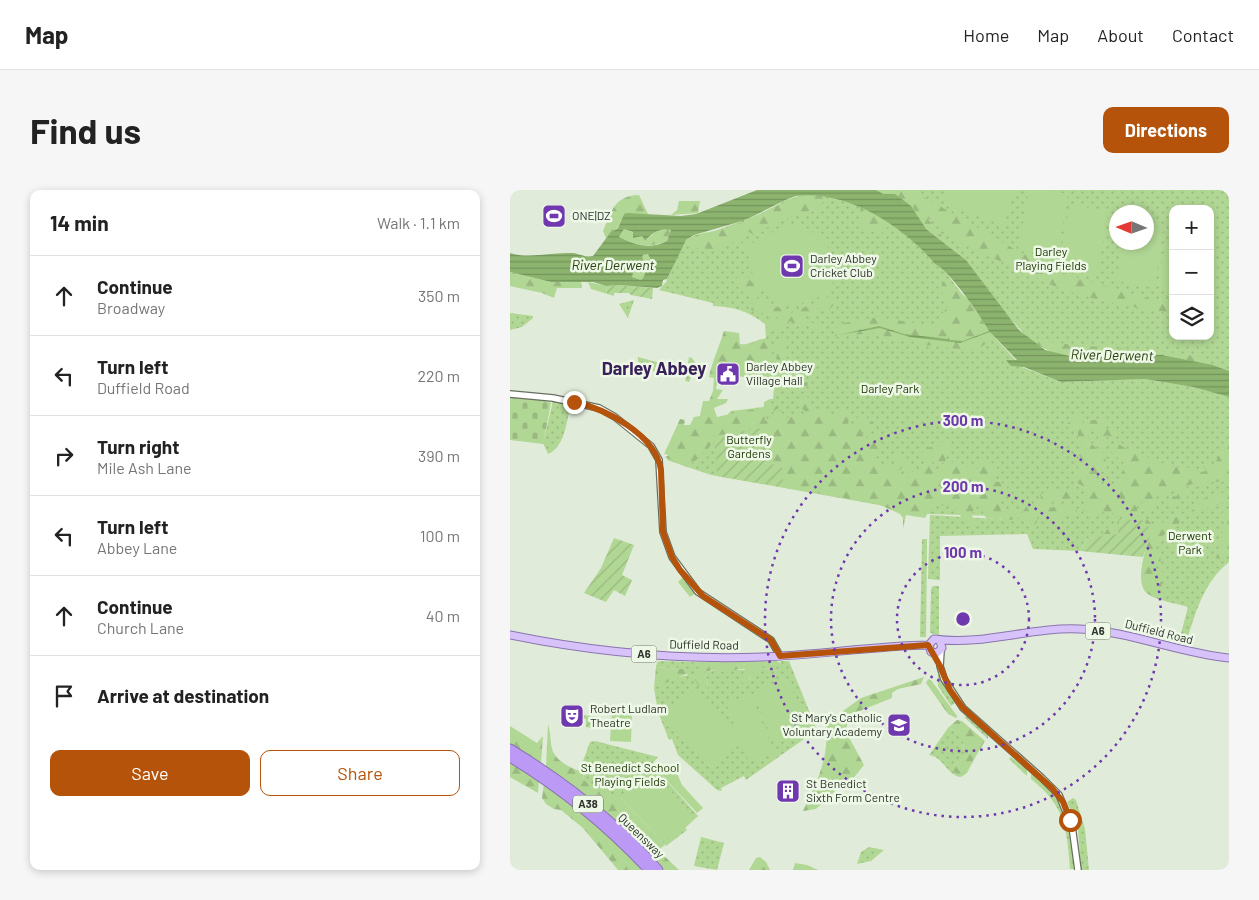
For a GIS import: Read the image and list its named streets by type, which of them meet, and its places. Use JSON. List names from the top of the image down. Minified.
{"streets":{"highway":["A38","Queensway"],"main road":["A6","Duffield Road"]},"districts":["Darley Abbey"],"water":["River Derwent"],"parks":["Darley Playing Fields","Darley Park","Butterfly Gardens","Derwent Park","St Benedict School Playing Fields"],"places":{"sports":["ONE|DZ","Darley Abbey Cricket Club"],"public building":["Darley Abbey Village Hall"],"theatre":["Robert Ludlam Theatre"],"school or university":["St Mary's Catholic Voluntary Academy"],"building":["St Benedict Sixth Form Centre"]},"north":"left","page":{"header":"Map","nav":["Home","Map","About","Contact"],"buttons":["Directions",["Save","Share"]],"title":"Find us","heading":["14 min","Walk · 1.1 km"],"map_buttons":["+","−"],"list":[["Continue","Broadway","350 m"],["Turn left","Duffield Road","220 m"],["Turn right","Mile Ash Lane","390 m"],["Turn left","Abbey Lane","100 m"],["Continue","Church Lane","40 m"],"Arrive at destination"]},"rings":["300 m","200 m","100 m"]}
